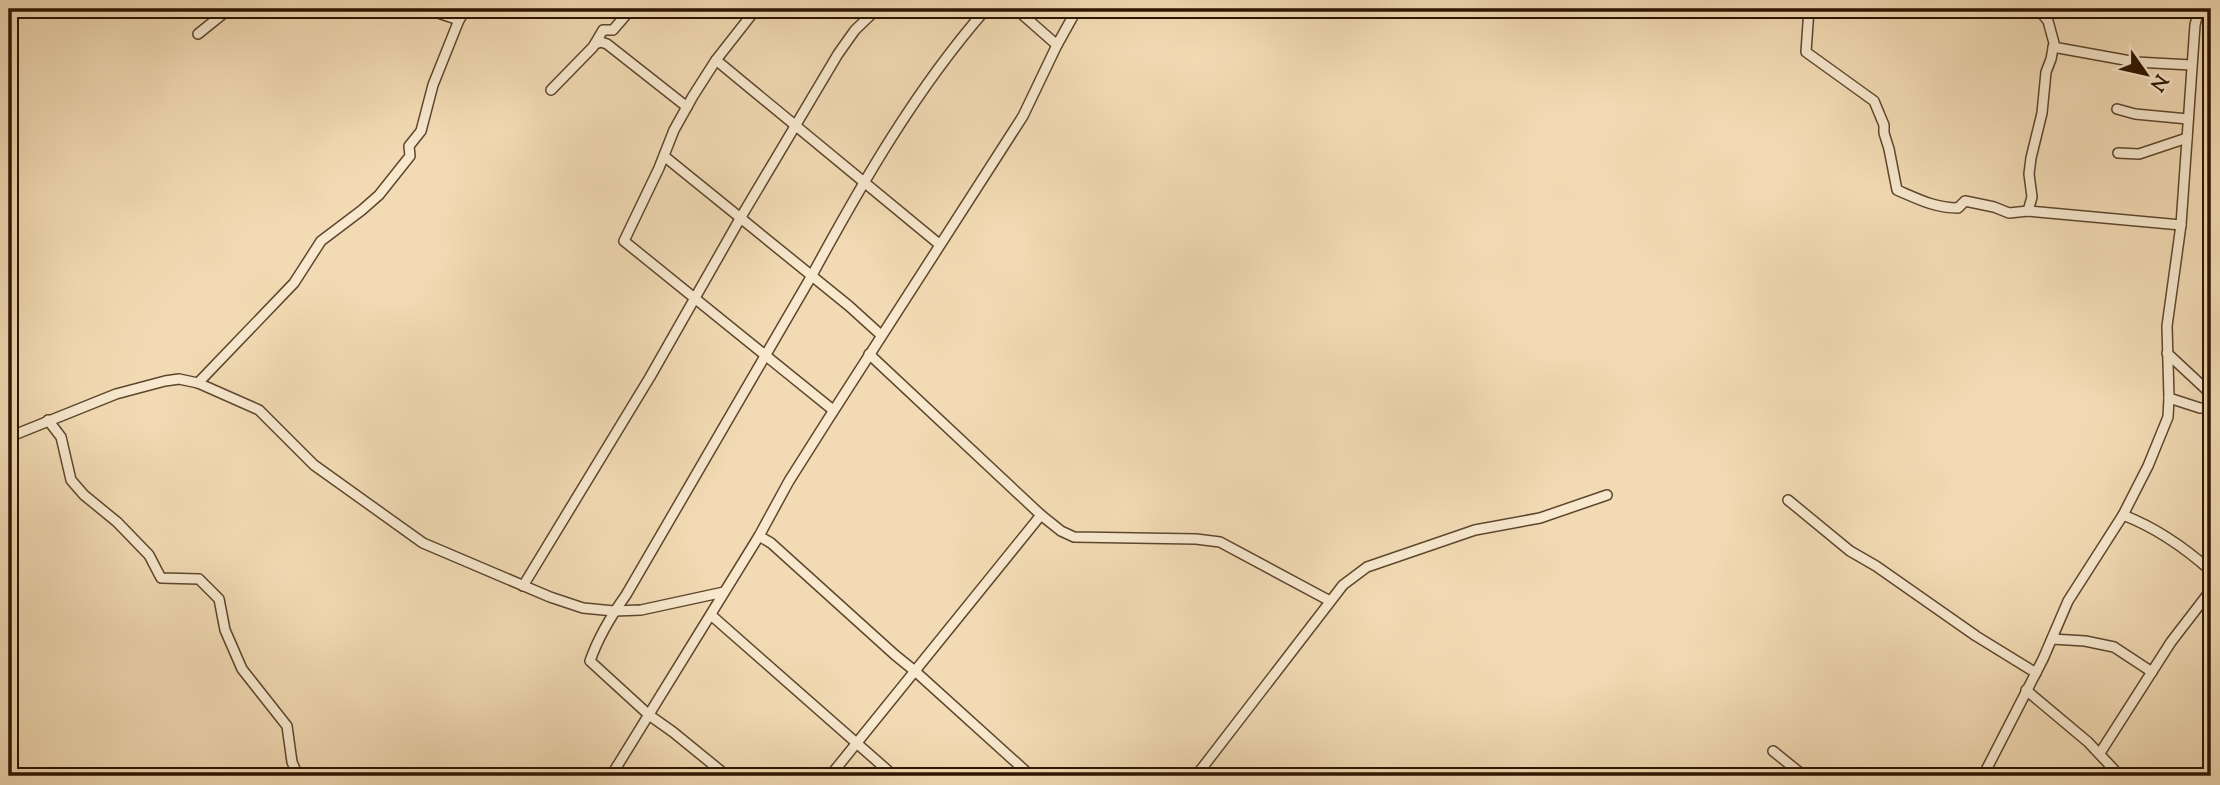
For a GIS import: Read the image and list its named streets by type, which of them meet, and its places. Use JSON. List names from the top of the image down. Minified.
{"north":"bottom right"}
